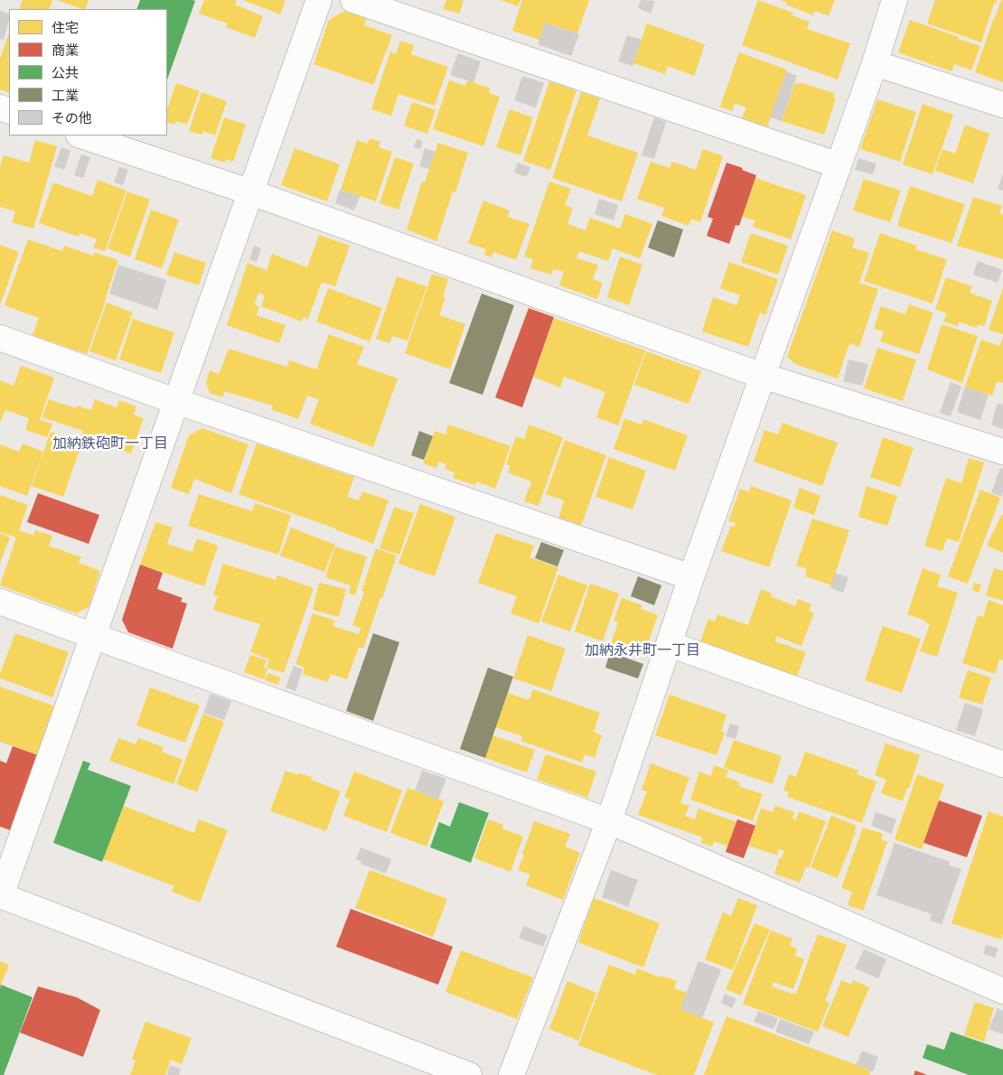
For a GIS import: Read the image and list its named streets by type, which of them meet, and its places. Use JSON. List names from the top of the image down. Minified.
{"districts":["加納鉄砲町一丁目","加納永井町一丁目"],"legend":["住宅","商業","公共","工業","その他"]}
